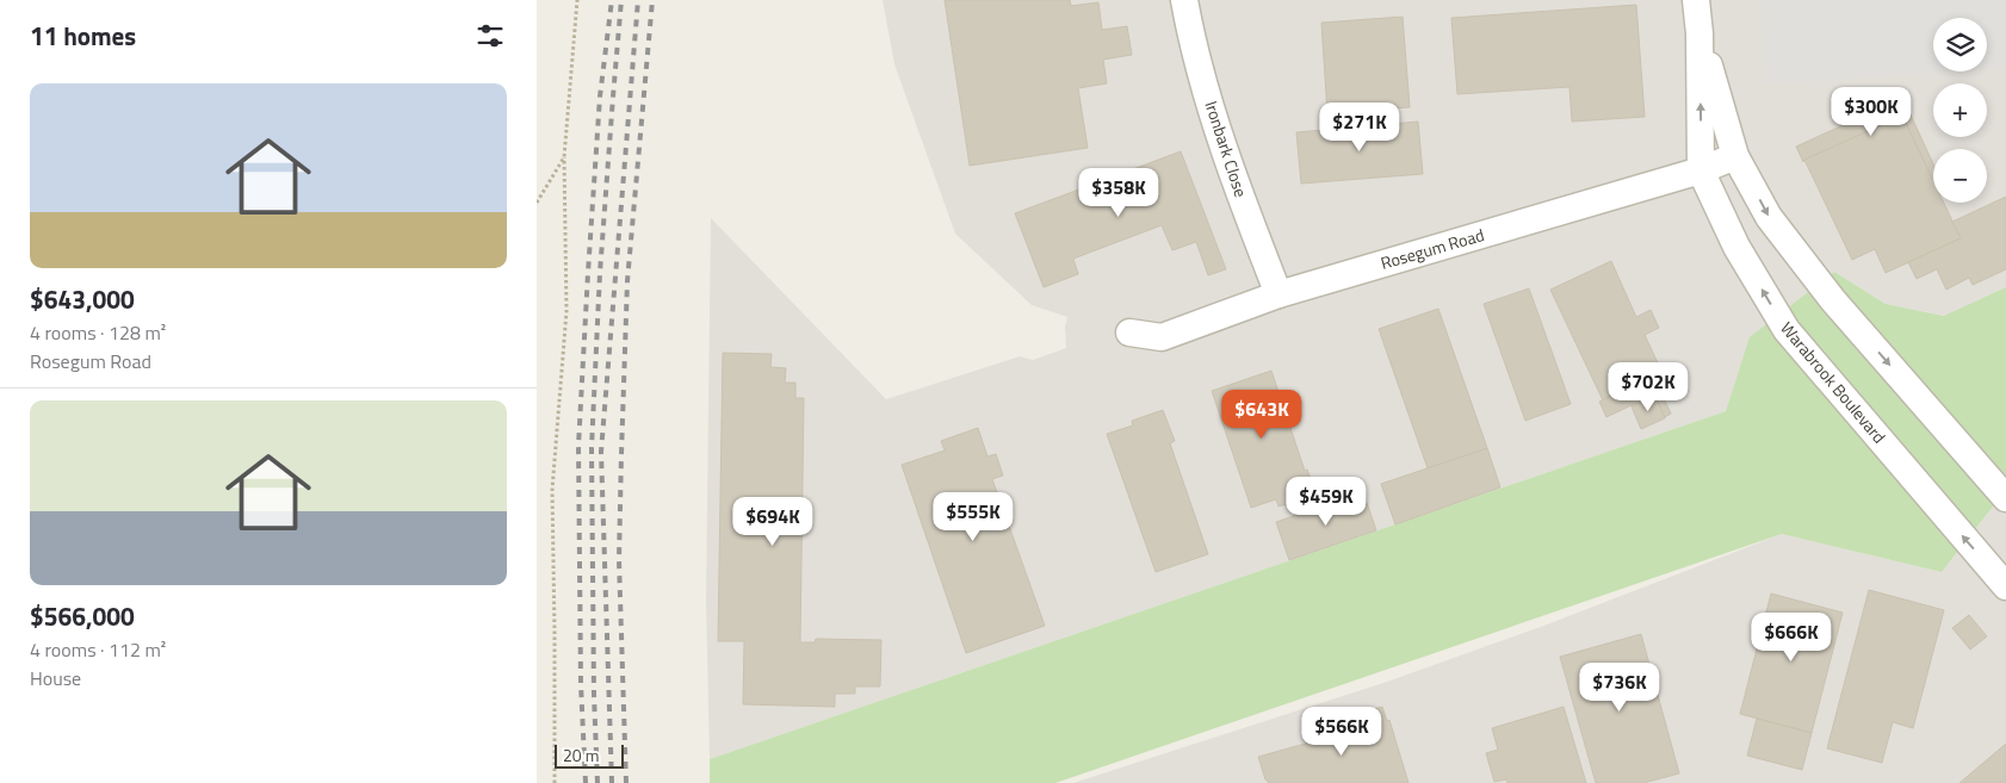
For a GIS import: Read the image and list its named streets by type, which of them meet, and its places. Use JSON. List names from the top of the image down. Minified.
{"streets":{"street":["Ironbark Close","Rosegum Road","Warabrook Boulevard"]},"crossings":[["Ironbark Close","Rosegum Road"],["Rosegum Road","Warabrook Boulevard"]],"scale_bar":"20 m","page":{"heading":"11 homes","map_buttons":["+","−"],"list":[{"name":"$643,000","note":"4 rooms · 128 m² · Rosegum Road"},{"name":"$566,000","note":"4 rooms · 112 m² · House"}],"price":["$300K","$271K","$358K","$702K","$643K","$459K","$555K","$694K","$666K","$736K","$566K"],"scale":"20 m"}}
